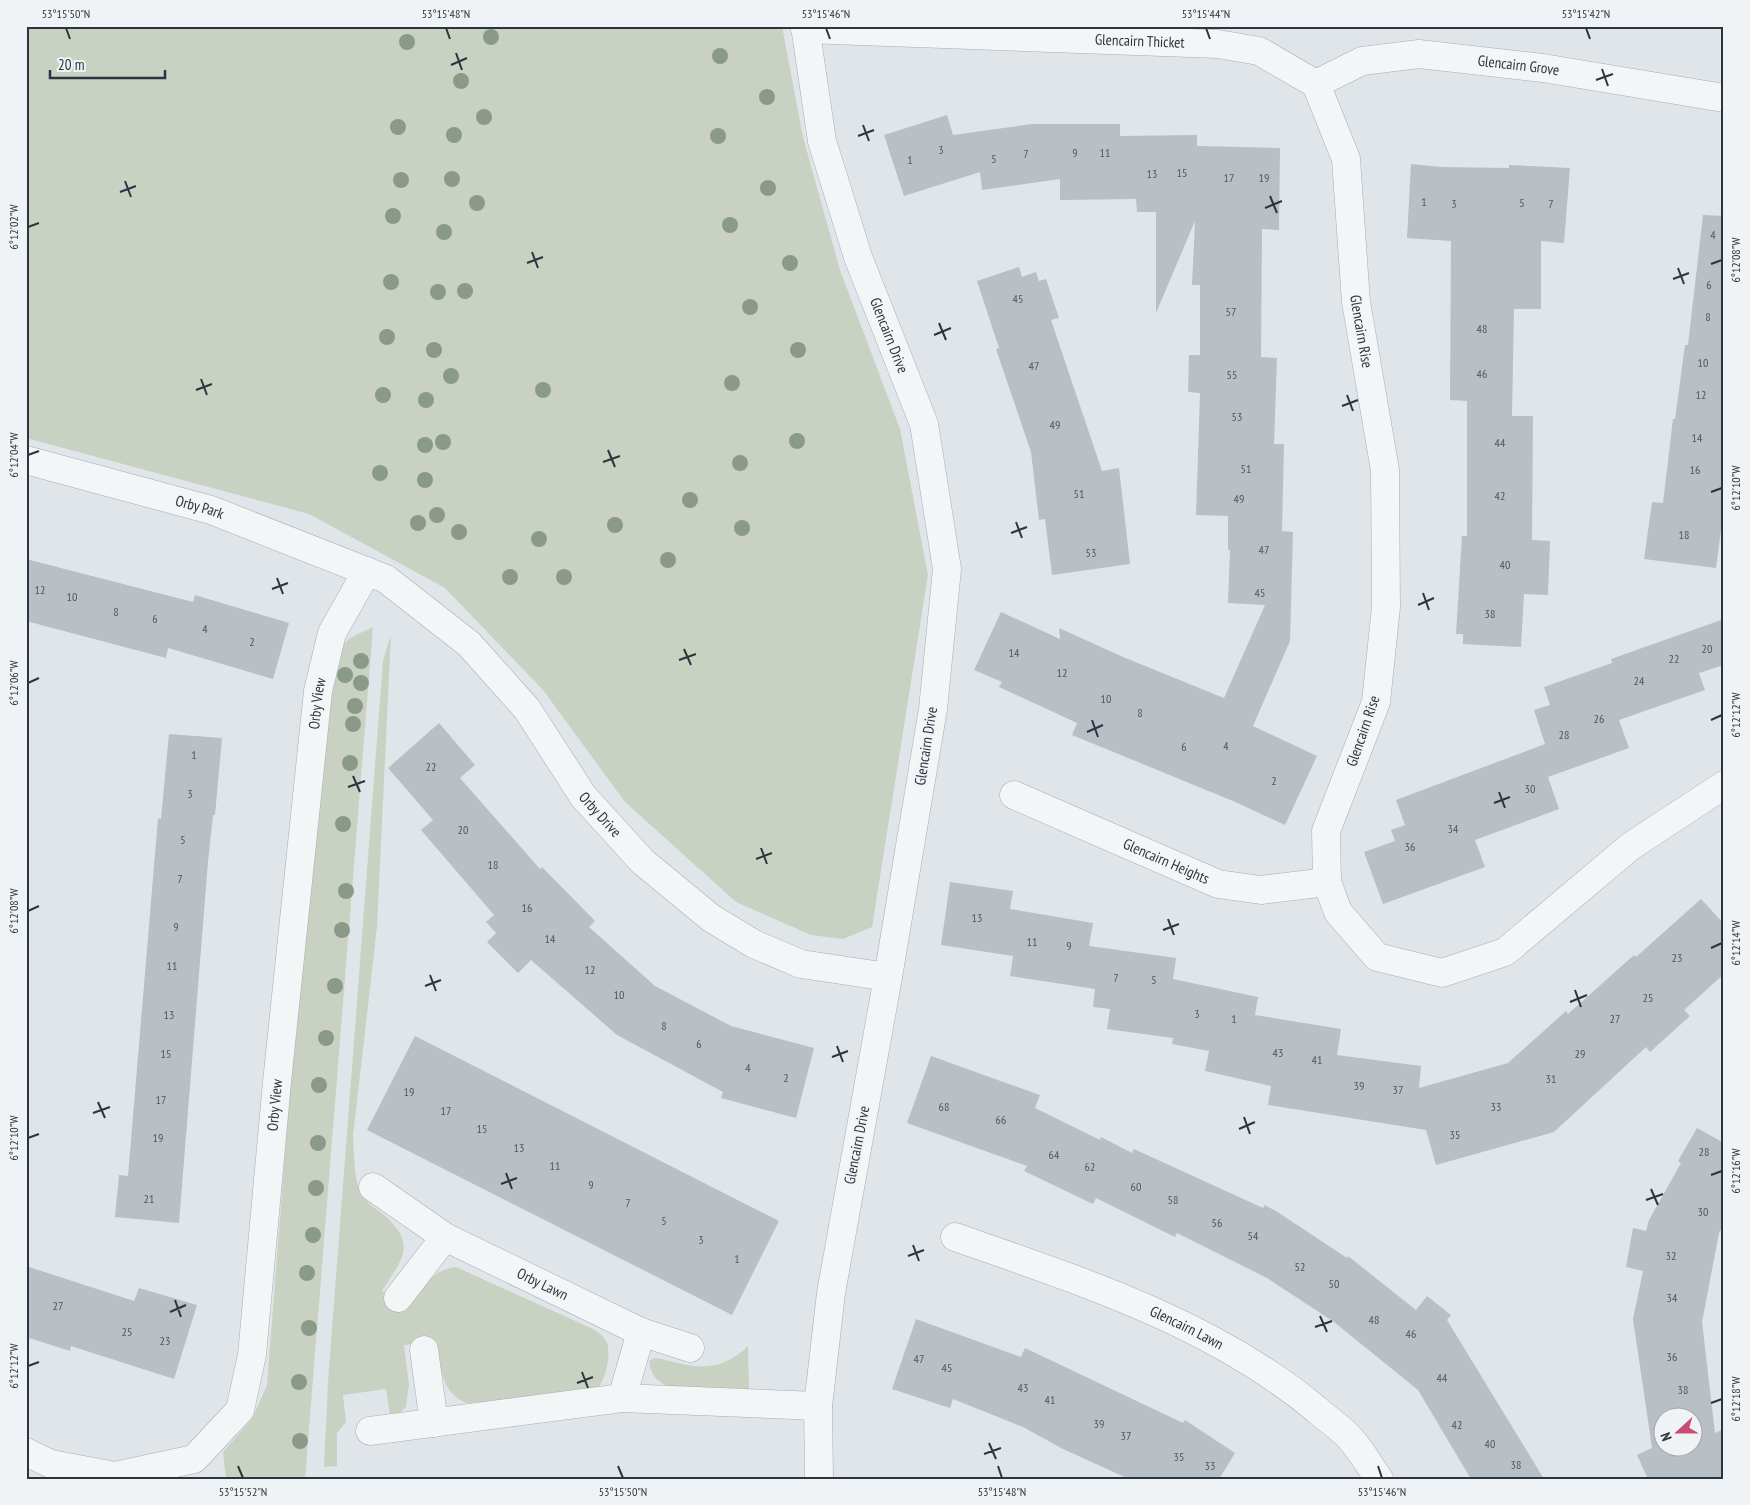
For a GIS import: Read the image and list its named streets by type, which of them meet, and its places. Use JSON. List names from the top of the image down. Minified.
{"streets":{"street":["Glencairn Thicket","Glencairn Grove","Glencairn Rise","Glencairn Drive","Orby Park","Orby View","Orby Drive","Glencairn Heights","Orby Lawn","Glencairn Lawn"]},"crossings":[["Glencairn Thicket","Glencairn Grove"],["Glencairn Thicket","Glencairn Rise"],["Glencairn Thicket","Glencairn Drive"],["Glencairn Grove","Glencairn Rise"],["Glencairn Rise","Glencairn Heights"],["Glencairn Drive","Orby Drive"],["Orby Park","Orby View"],["Orby Park","Orby Drive"],["Orby View","Orby Drive"]],"house_numbers":["3","9","11","7","5","1","15","13","17","19","1","5","3","7","4","6","45","57","8","48","10","47","46","55","12","53","49","14","44","51","16","51","42","49","18","47","53","40","12","45","10","8","38","6","4","2","20","14","22","12","24","10","8","26","28","4","6","1","22","2","30","3","34","20","5","36","18","7","16","13","9","14","11","9","23","11","12","7","5","10","25","3","13","1","27","8","6","43","15","29","41","4","2","31","39","37","19","17","68","33","17","66","15","35","19","13","28","64","11","62","9","60","21","58","7","30","5","56","54","3","32","1","52","50","34","27","48","25","46","23","36","47","45","44","43","38","41","39","42","37","40","35","38","33"],"scale_bar":"20 m","north":"left","coordinates":["53°15'50\"N","53°15'48\"N","53°15'46\"N","53°15'44\"N","53°15'42\"N","6°12'02\"W","6°12'08\"W","6°12'04\"W","6°12'10\"W","6°12'06\"W","6°12'12\"W","6°12'14\"W","6°12'16\"W","6°12'18\"W","53°15'52\"N"]}
